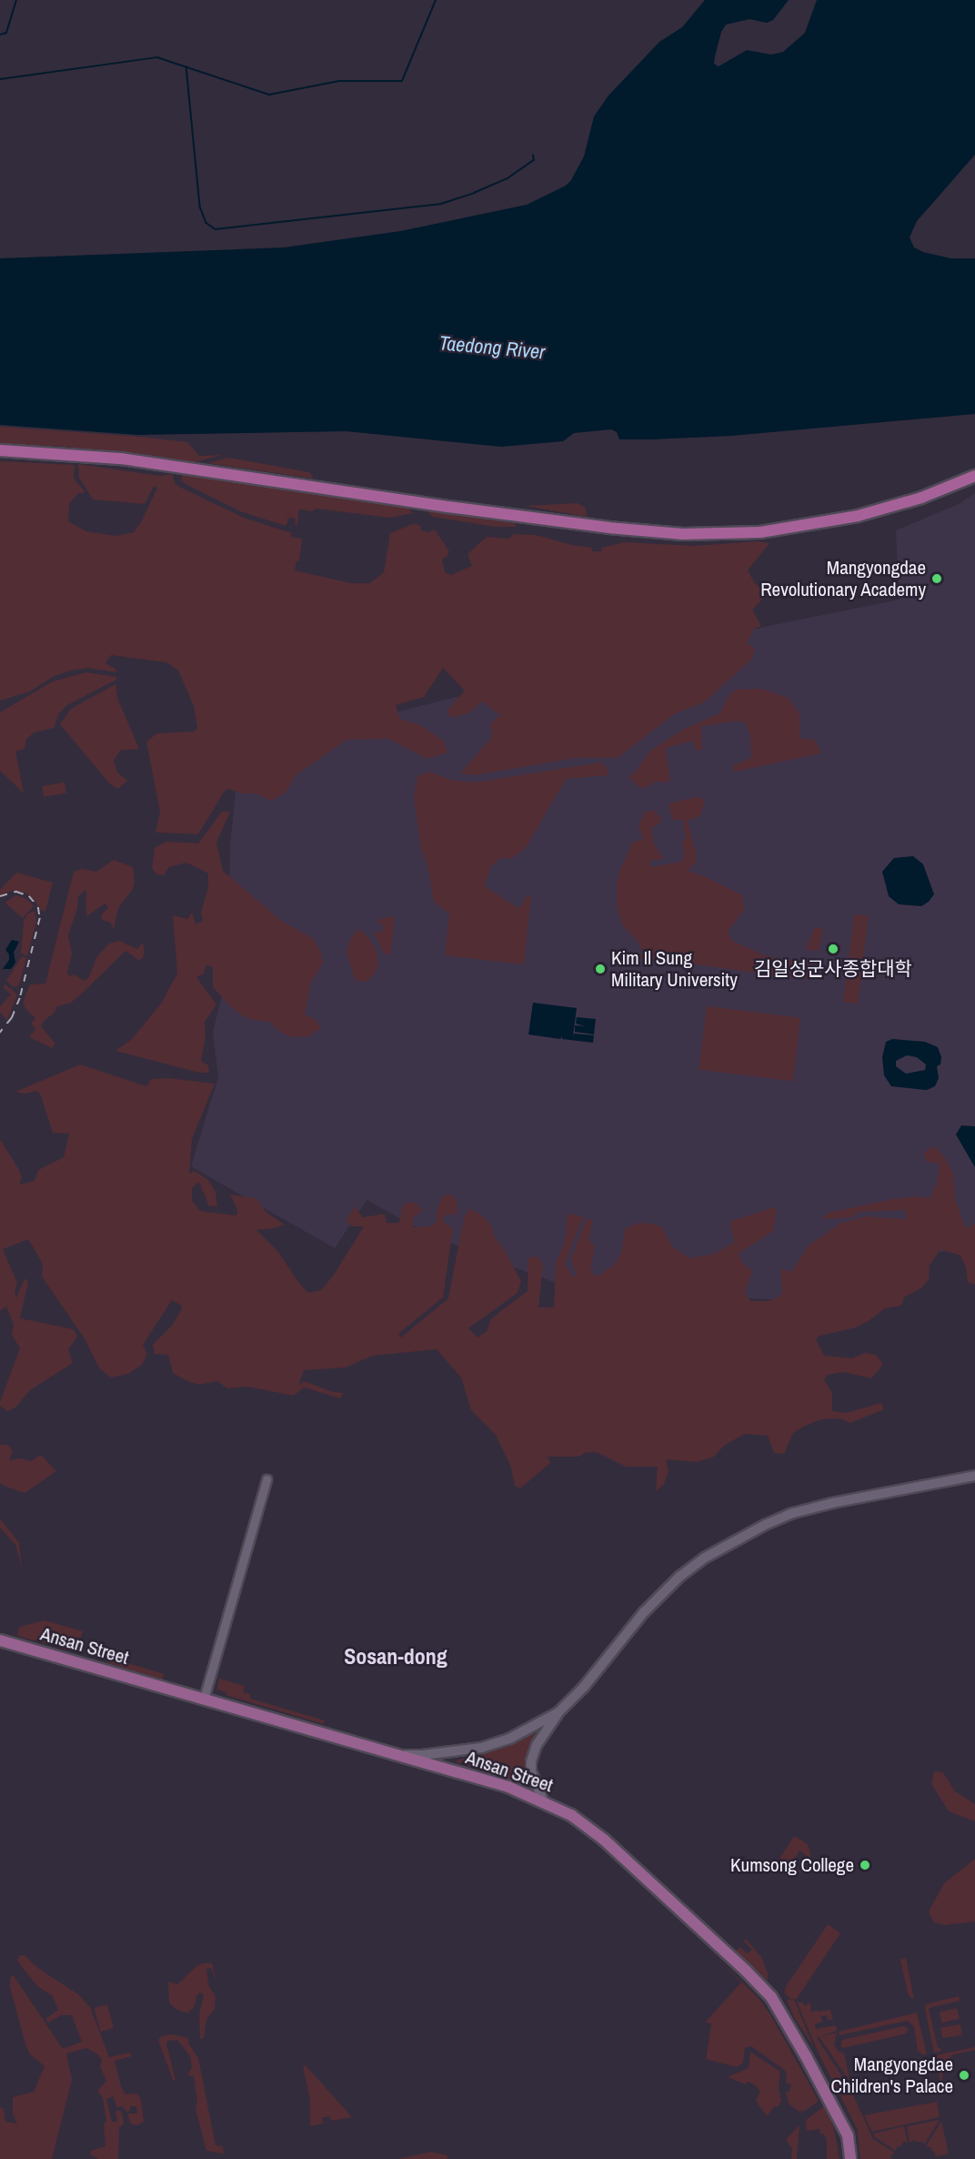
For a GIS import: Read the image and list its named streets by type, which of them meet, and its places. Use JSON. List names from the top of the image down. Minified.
{"streets":{"main road":["Ansan Street"]},"districts":["Sosan-dong"],"water":["Taedong River"],"places":["Mangyongdae Revolutionary Academy","김일성군사종합대학","Kim Il Sung Military University","Kumsong College","Mangyongdae Children's Palace"]}
